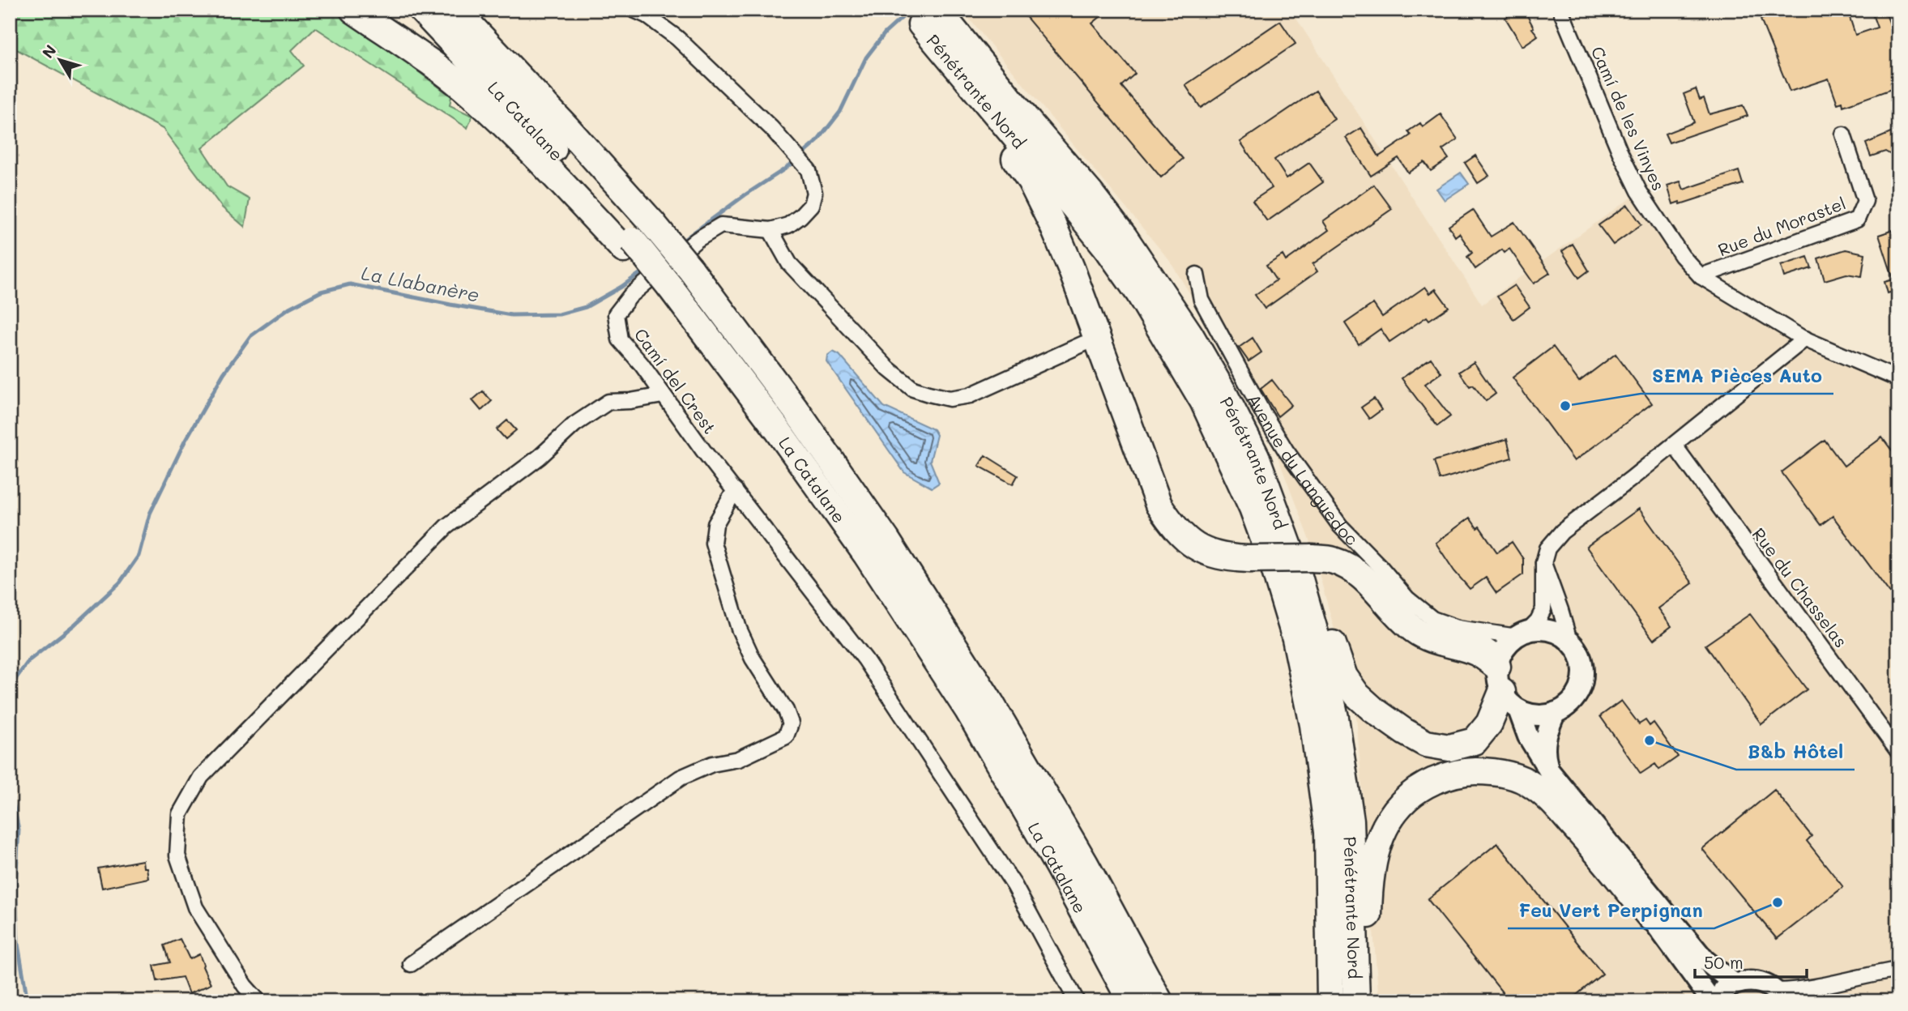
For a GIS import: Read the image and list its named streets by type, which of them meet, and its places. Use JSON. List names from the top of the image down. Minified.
{"streets":{"highway":["Pénétrante Nord","La Catalane"],"street":["Camí de les Vinyes","Rue du Morastel","Camí del Crest","Avenue du Languedoc","Rue du Chasselas"]},"crossings":[["Camí de les Vinyes","Rue du Morastel"]],"water":["La Llabanère"],"places":["SEMA Pièces Auto","B&b Hôtel","Feu Vert Perpignan"],"scale_bar":"50 m","north":"top left"}
